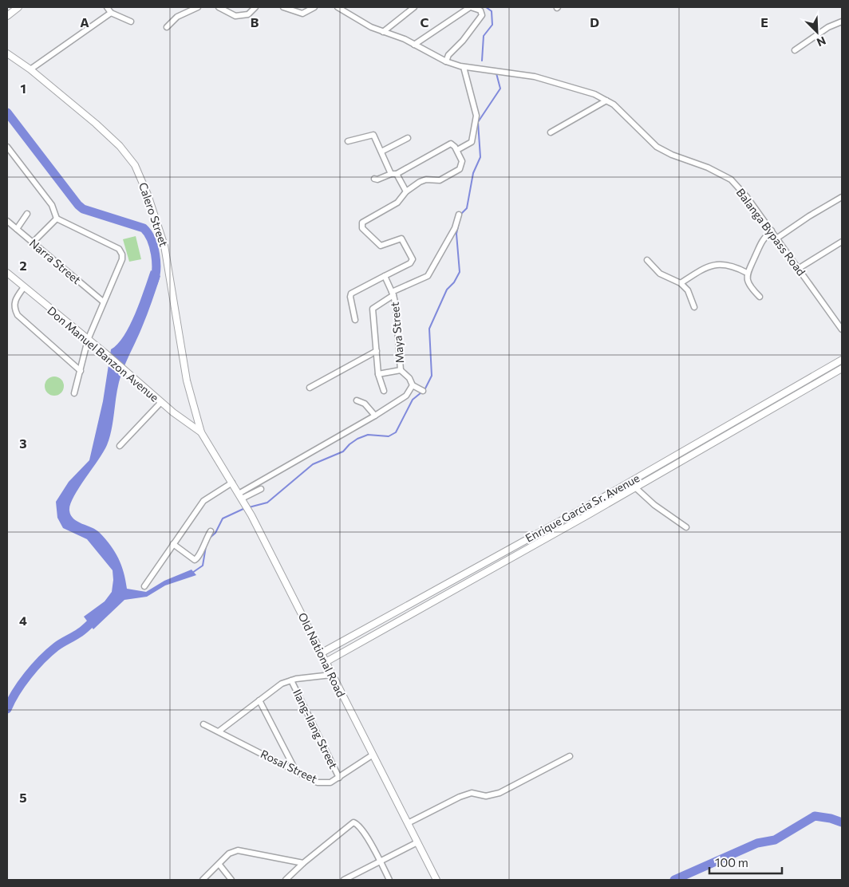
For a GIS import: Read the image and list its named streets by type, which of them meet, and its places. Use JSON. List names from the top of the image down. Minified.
{"streets":{"main road":["Calero Street","Don Manuel Banzon Avenue","Enrique Garcia Sr. Avenue","Old National Road"],"street":["Balanga Bypass Road","Narra Street","Maya Street","Ilang-Ilang Street","Rosal Street"]},"crossings":[["Calero Street","Don Manuel Banzon Avenue"],["Calero Street","Old National Road"],["Don Manuel Banzon Avenue","Old National Road"],["Enrique Garcia Sr. Avenue","Old National Road"],["Old National Road","Rosal Street"],["Ilang-Ilang Street","Rosal Street"]],"scale_bar":"100 m","north":"bottom right","grid":{"columns":["A","B","C","D","E"],"rows":["1","2","3","4","5"]}}
